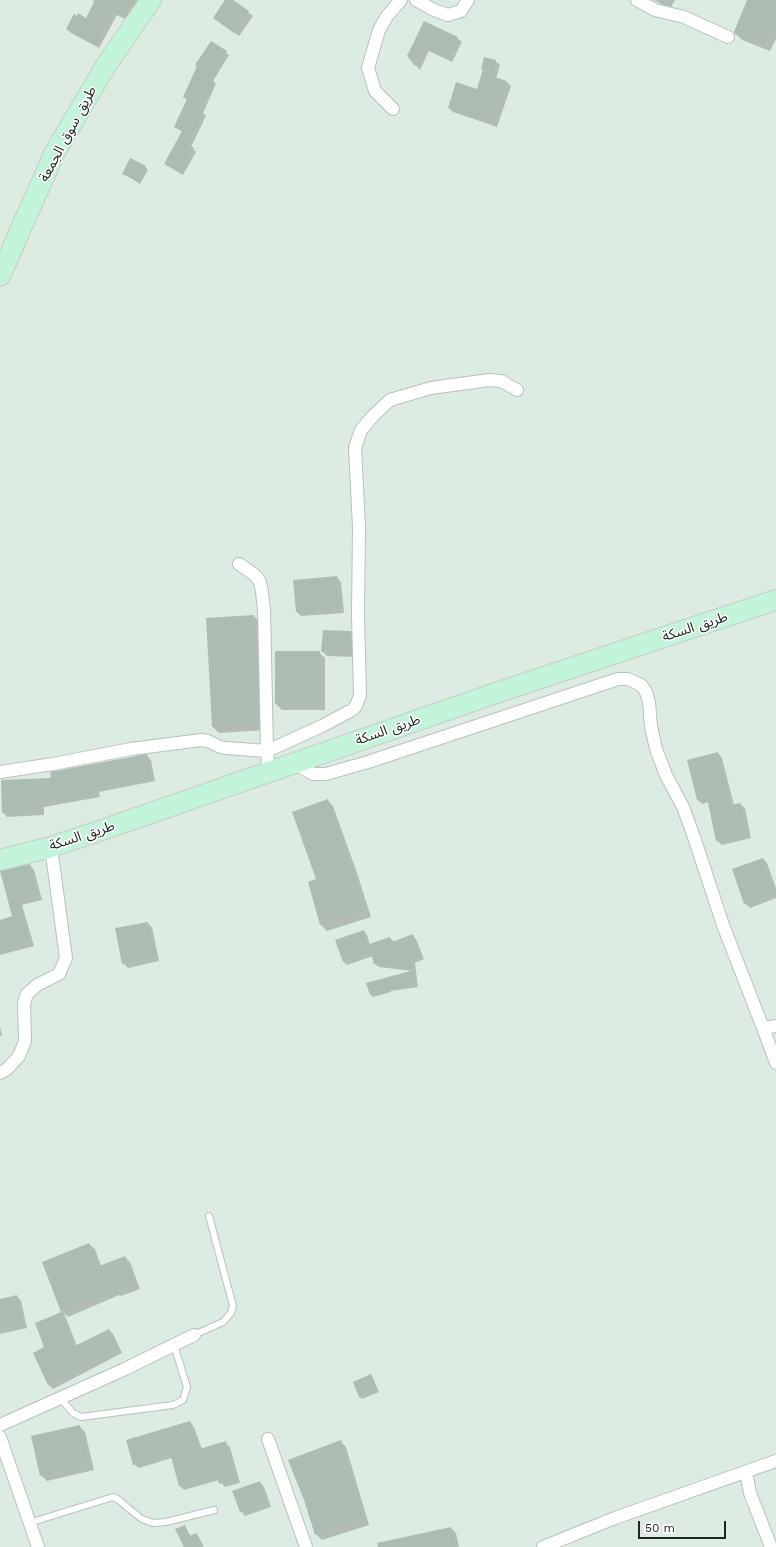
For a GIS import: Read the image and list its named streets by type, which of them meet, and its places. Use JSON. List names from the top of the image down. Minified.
{"streets":{"main road":["طريق سوق الجمعة","طريق السكة"]},"scale_bar":"50 m"}
